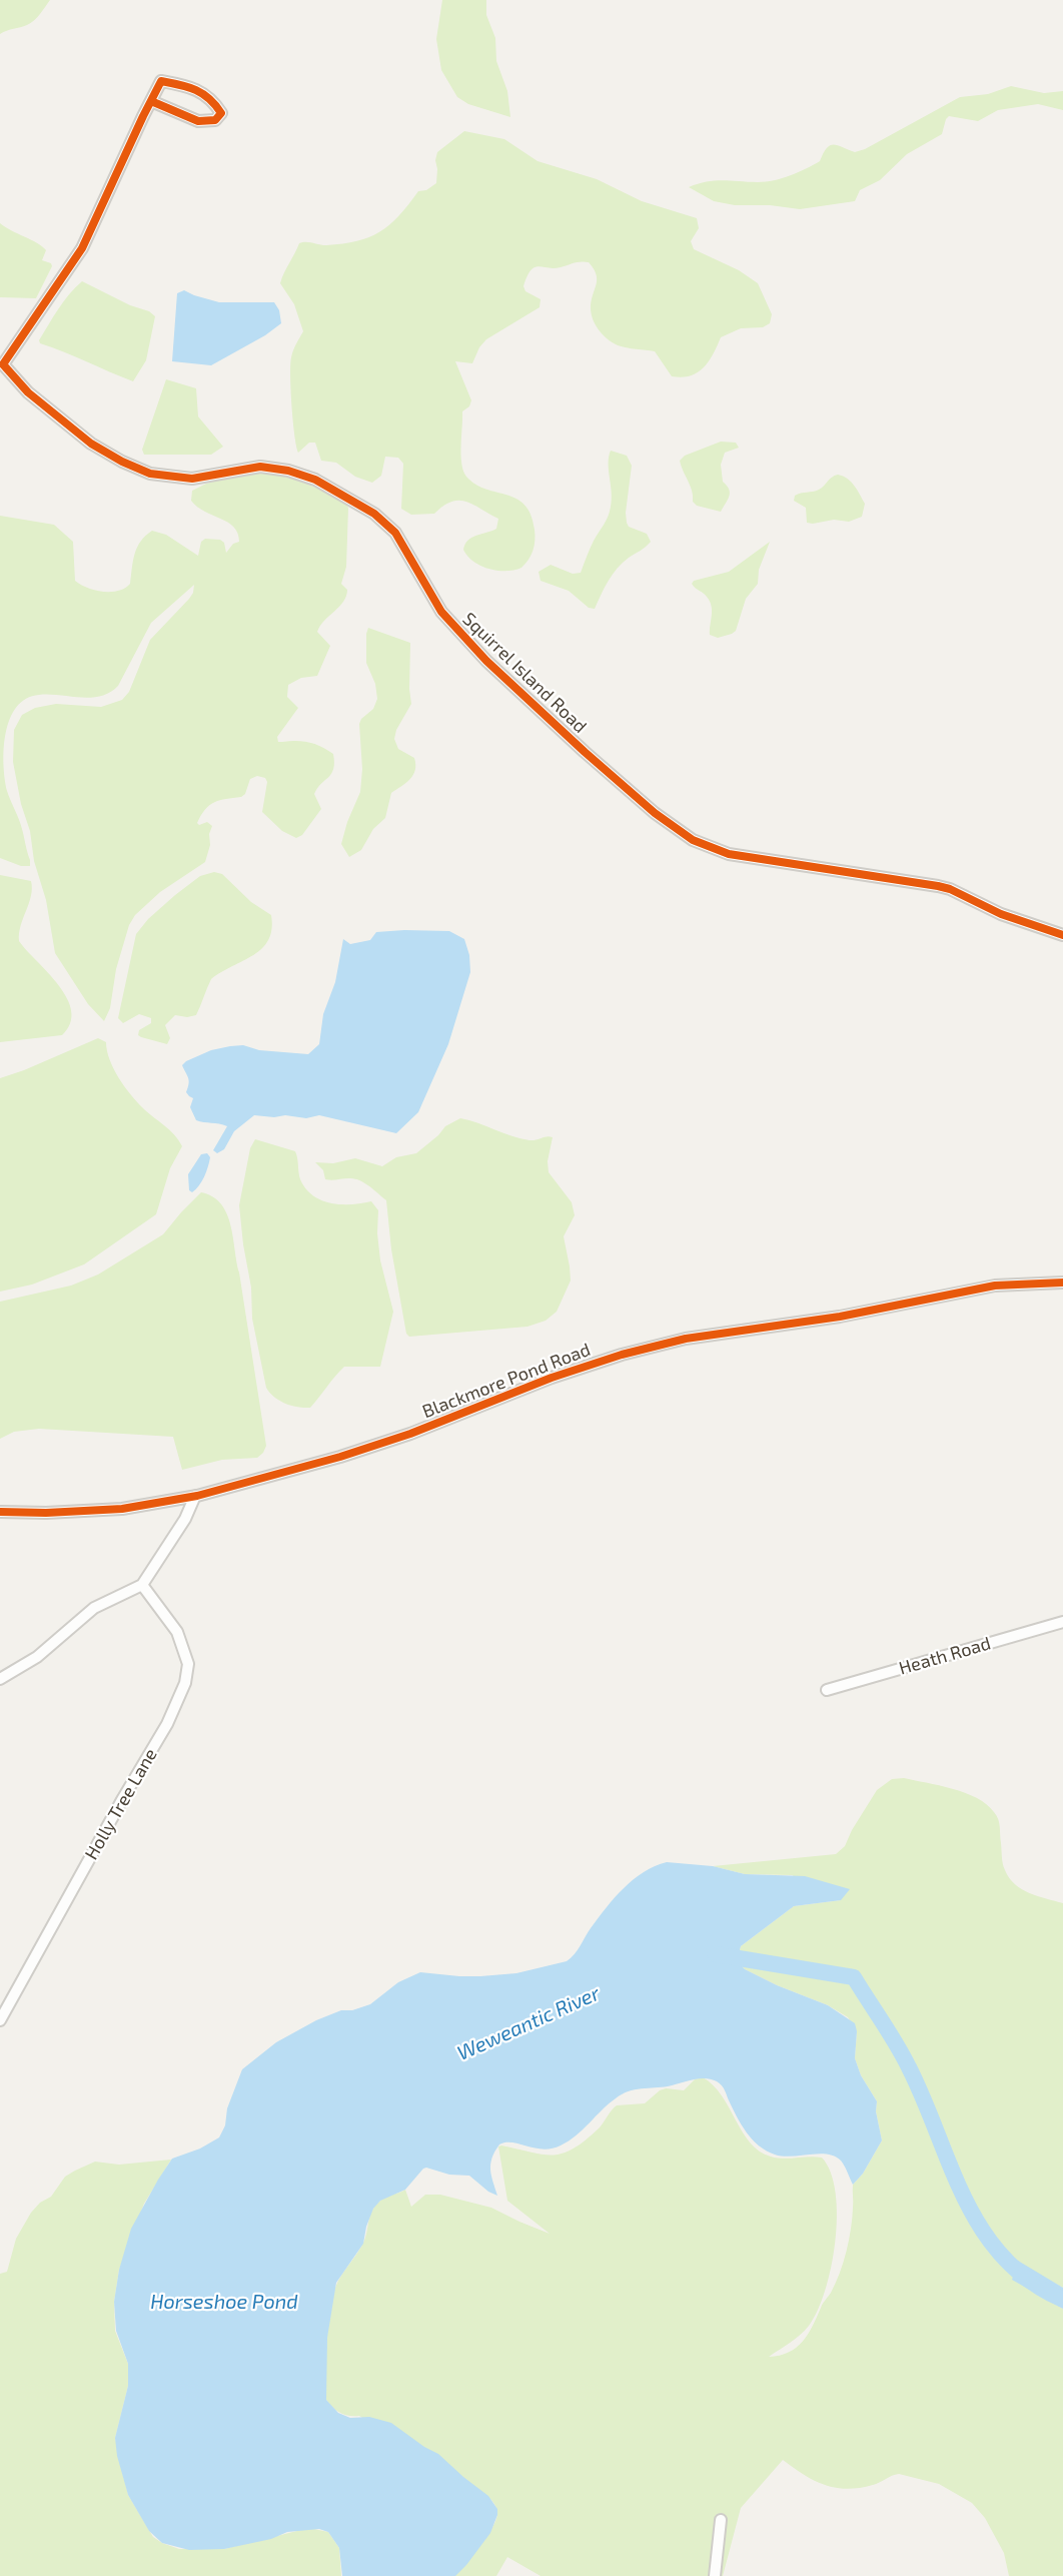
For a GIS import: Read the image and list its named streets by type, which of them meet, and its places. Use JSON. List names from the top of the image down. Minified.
{"streets":{"street":["Squirrel Island Road","Blackmore Pond Road","Heath Road","Holly Tree Lane"]},"water":["Weweantic River","Horseshoe Pond"]}
